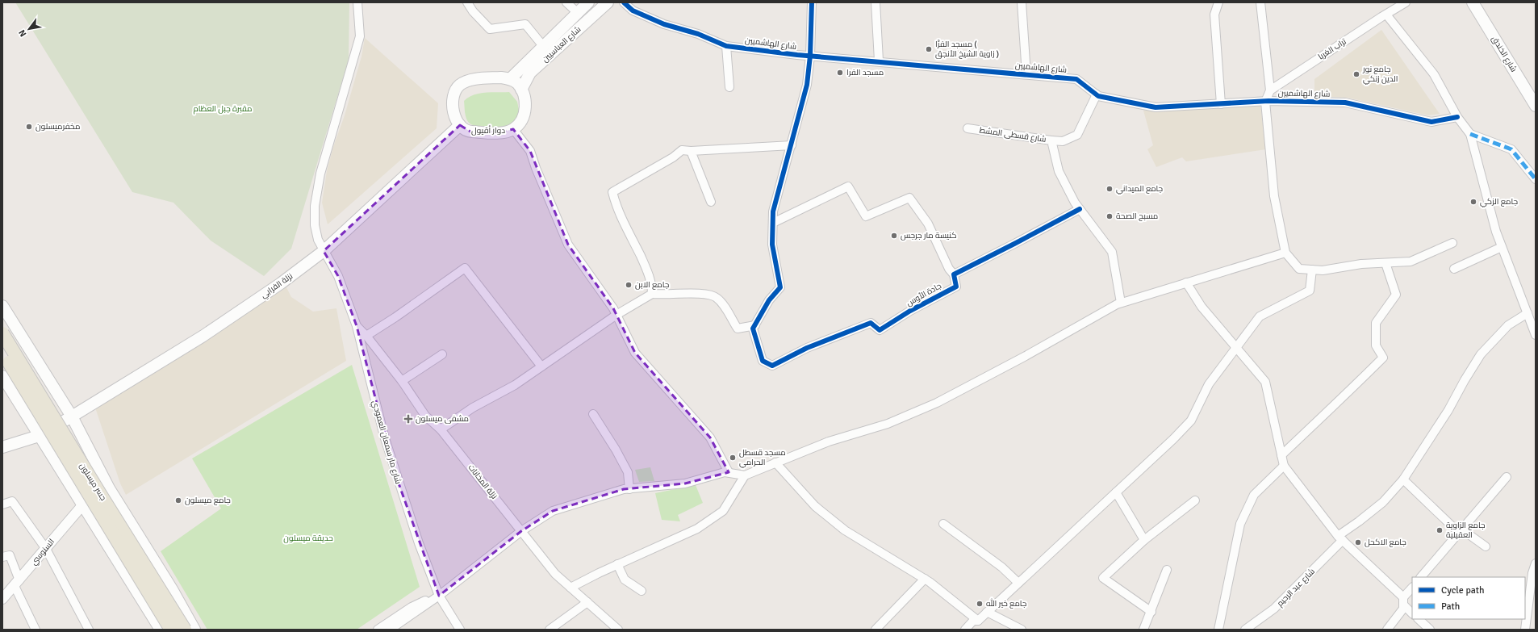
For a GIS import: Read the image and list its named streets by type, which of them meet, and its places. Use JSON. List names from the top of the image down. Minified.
{"streets":{"main road":["شارع العباسيين","شارع الخندق","دوار أقيول","نزلة الفرابي","جسر ميسلون"],"street":["شارع الهاشميين","تراب الغربا","شارع قسطى المشط","جادة الأوس","شارع مار سمعان العمودي","نزلة المخانات","السنوسي","شارع عبد الرحيم"]},"crossings":[["شارع العباسيين","دوار أقيول"],["شارع العباسيين","نزلة الفرابي"],["دوار أقيول","نزلة الفرابي"],["نزلة الفرابي","شارع مار سمعان العمودي"],["شارع مار سمعان العمودي","نزلة المخانات"]],"parks":["مقبرة جبل العظام","حديقة ميسلون"],"places":{"other":["مسجد الفرَّا ( زاوية الشيخ الأنجق )","مسجد الفرا","جامع نور الدين زنكي","مخفرميسلون","جامع الميداني","جامع الزكي","مسبح الصحة","كنيسة مار جرجس","جامع الابن","مسجد قسطل الحرامي","جامع ميسلون","جامع الزاوية العقيلية","جامع الاكحل","جامع خير الله"],"health":["مشفى ميسلون"]},"legend":["Cycle path","Path"],"north":"bottom left"}
